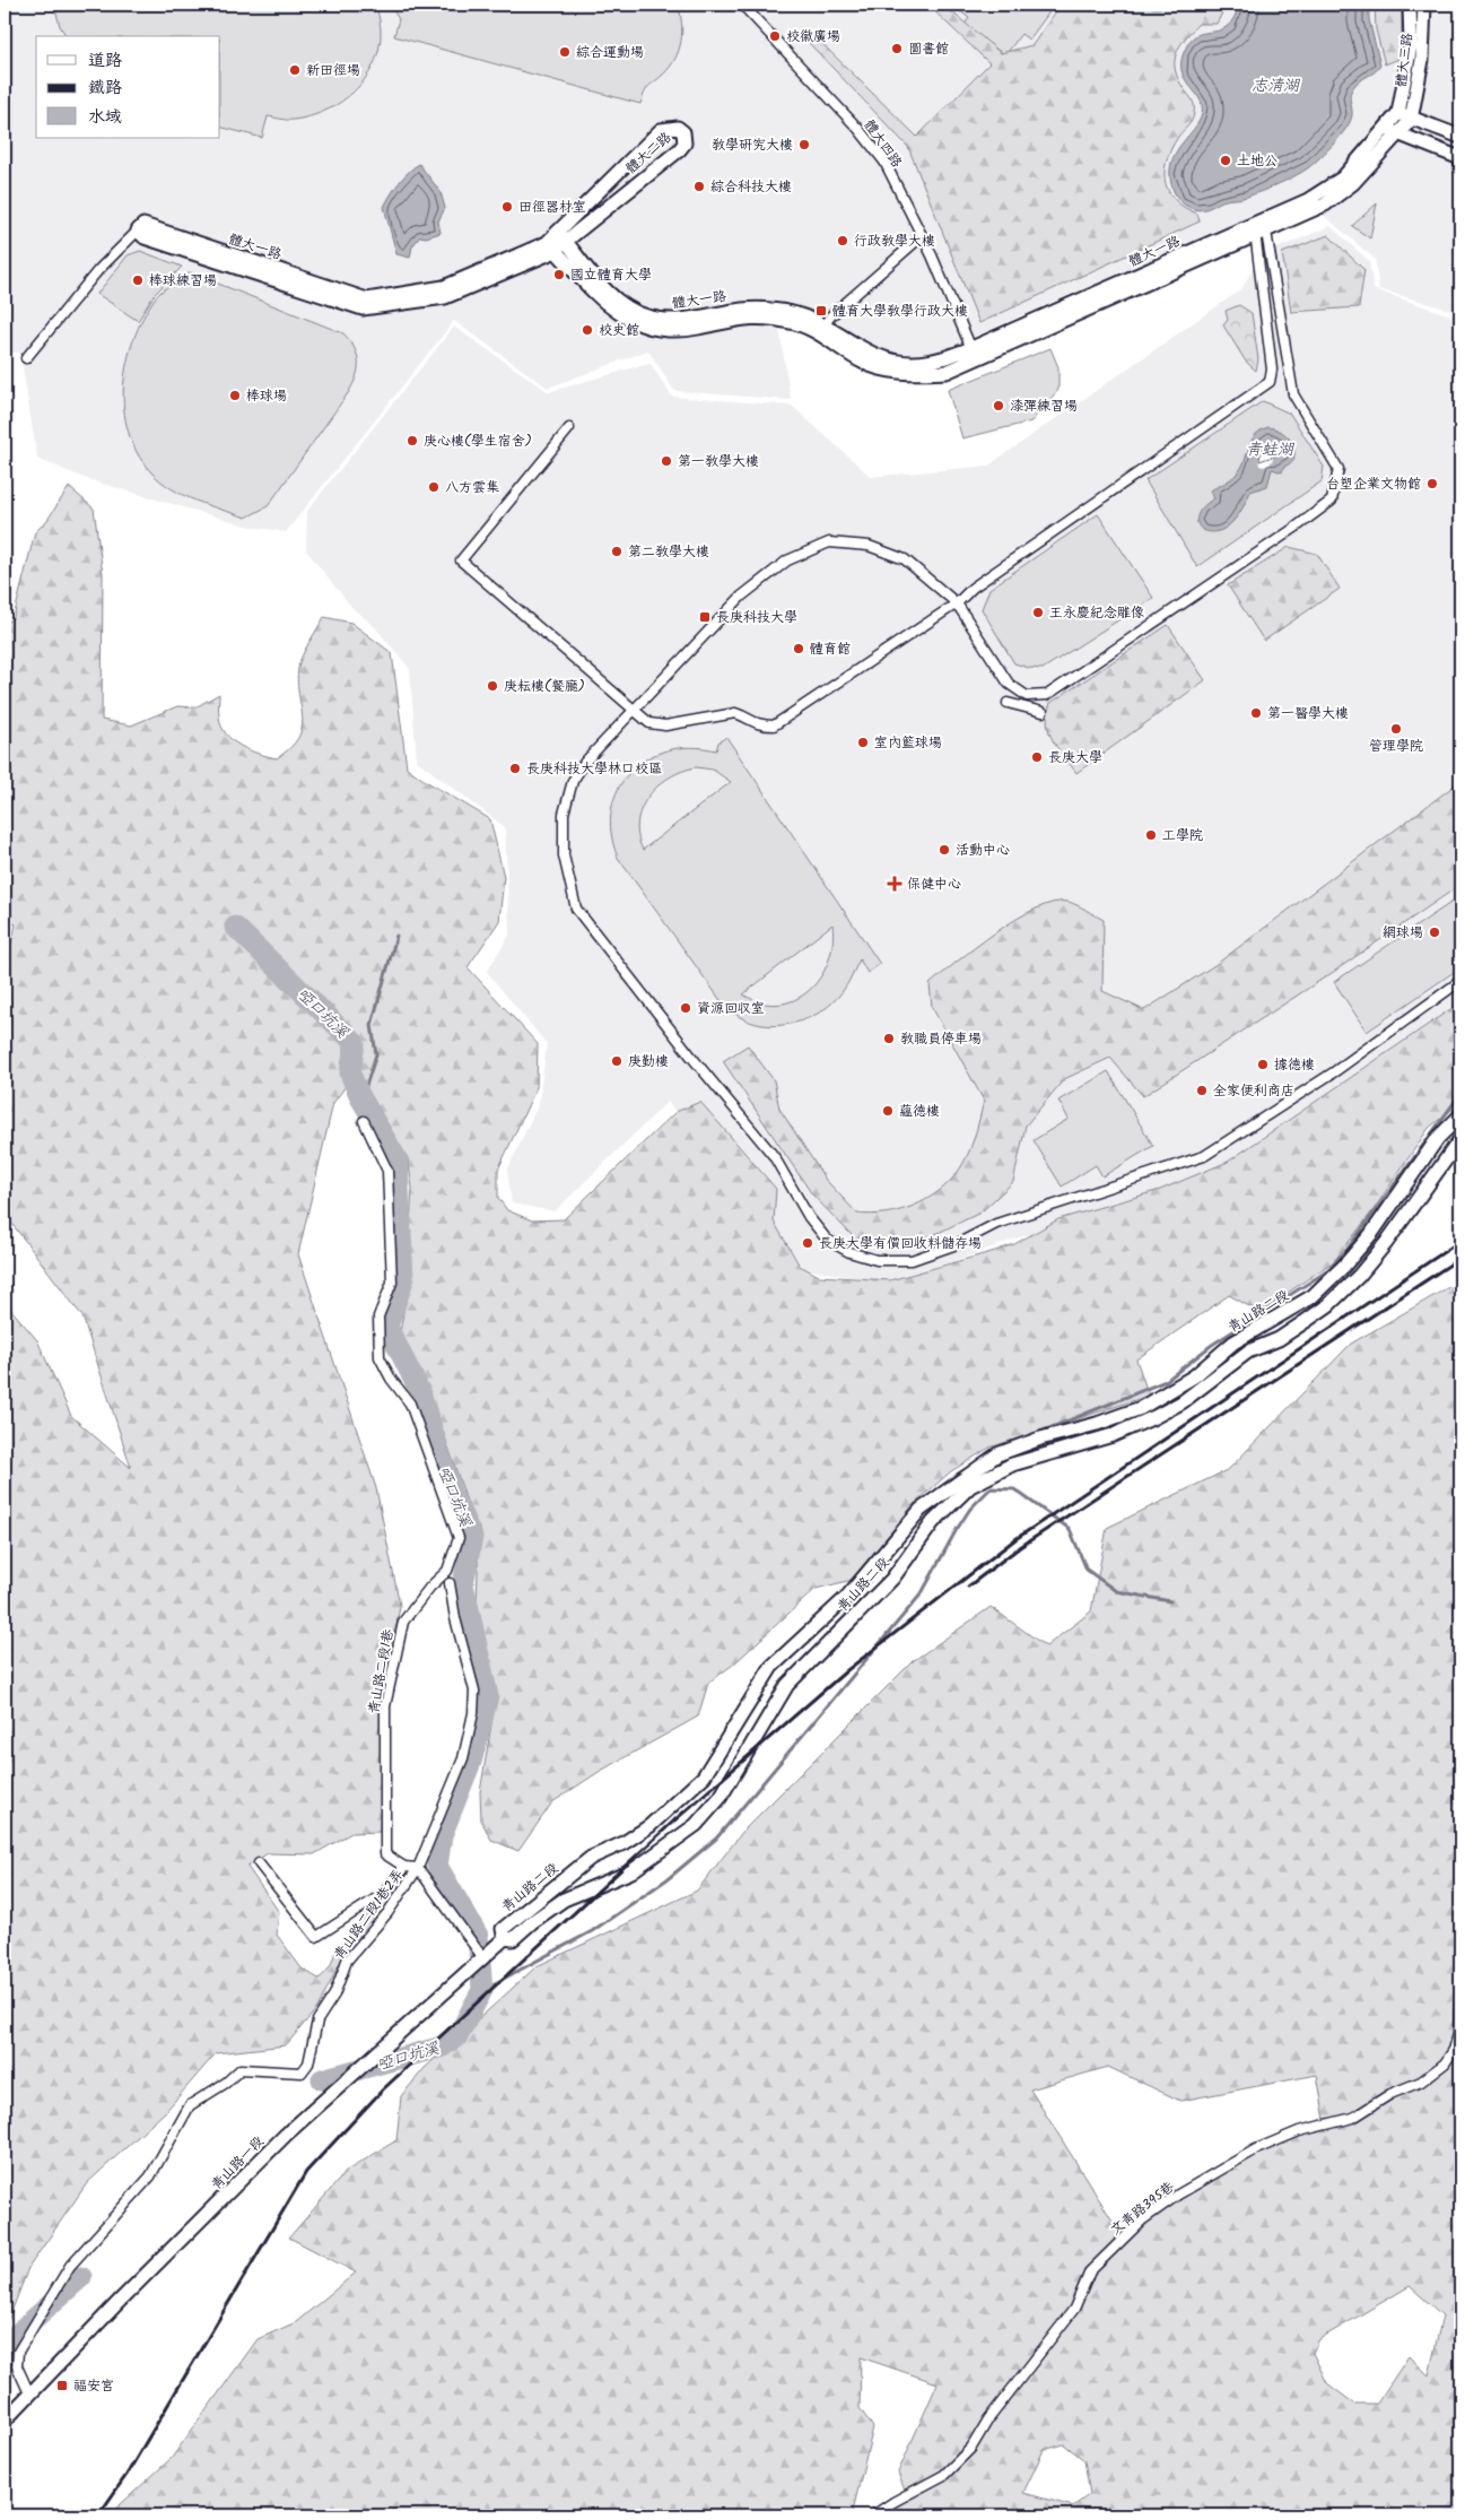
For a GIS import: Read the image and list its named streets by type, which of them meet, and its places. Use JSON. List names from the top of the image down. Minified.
{"streets":{"street":["體大三路","體大四路","體大二路","體大一路","青山路二段","青山路二段1巷","青山路二段1巷2弄","青山路一段","文青路395巷"]},"crossings":[["體大三路","體大一路"],["體大四路","體大一路"],["體大二路","體大一路"],["青山路二段","青山路一段"],["青山路二段1巷2弄","青山路一段"]],"water":["志清湖","青蛙湖","啞口坑溪"],"places":{"other":["校徽廣場","圖書館","綜合運動場","新田徑場","教學研究大樓","土地公","綜合科技大樓","田徑器材室","行政教學大樓","國立體育大學","棒球練習場","校史館","棒球場","漆彈練習場","庚心樓(學生宿舍)","第一教學大樓","台塑企業文物館","八方雲集","第二教學大樓","王永慶紀念雕像","體育館","庚耘樓(餐廳)","第一醫學大樓","管理學院","室內籃球場","長庚大學","長庚科技大學林口校區","工學院","活動中心","網球場","資源回収室","教職員停車場","庚勤樓","據德樓","全家便利商店","蘊德樓","長庚大學有價回收料儲存場"],"transit":["體育大學教學行政大樓","長庚科技大學","福安宮"],"health":["保健中心"]},"legend":["道路","鐵路","水域"]}
